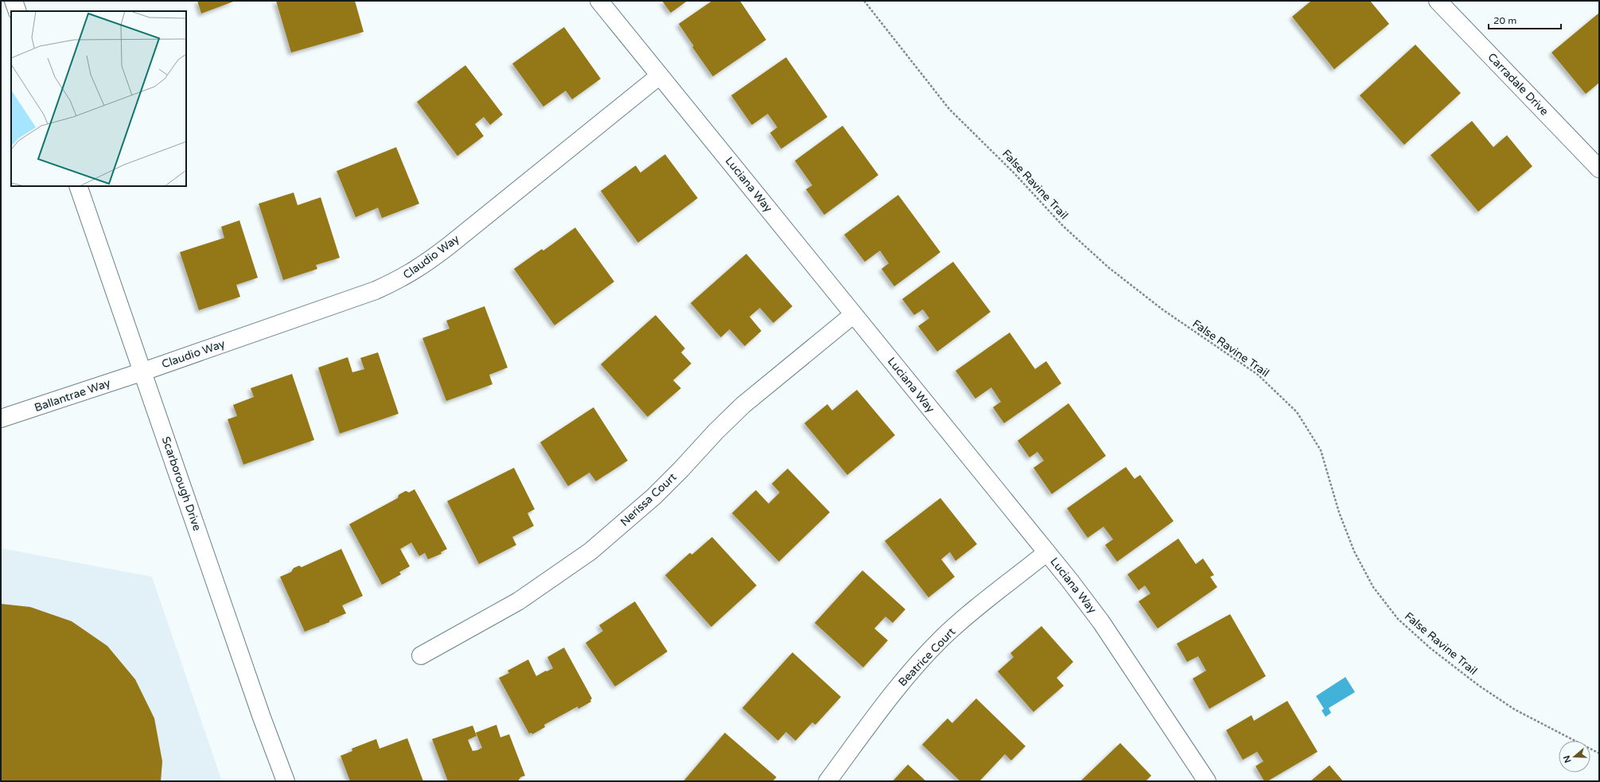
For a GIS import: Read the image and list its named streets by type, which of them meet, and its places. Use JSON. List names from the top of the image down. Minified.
{"streets":{"street":["Carradale Drive","Luciana Way","Claudio Way","Ballantrae Way","Scarborough Drive","Nerissa Court","Beatrice Court"],"path":["False Ravine Trail"]},"crossings":[["Luciana Way","Claudio Way"],["Luciana Way","Nerissa Court"],["Luciana Way","Beatrice Court"],["Claudio Way","Ballantrae Way"],["Claudio Way","Scarborough Drive"],["Ballantrae Way","Scarborough Drive"]],"scale_bar":"20 m","north":"left"}
